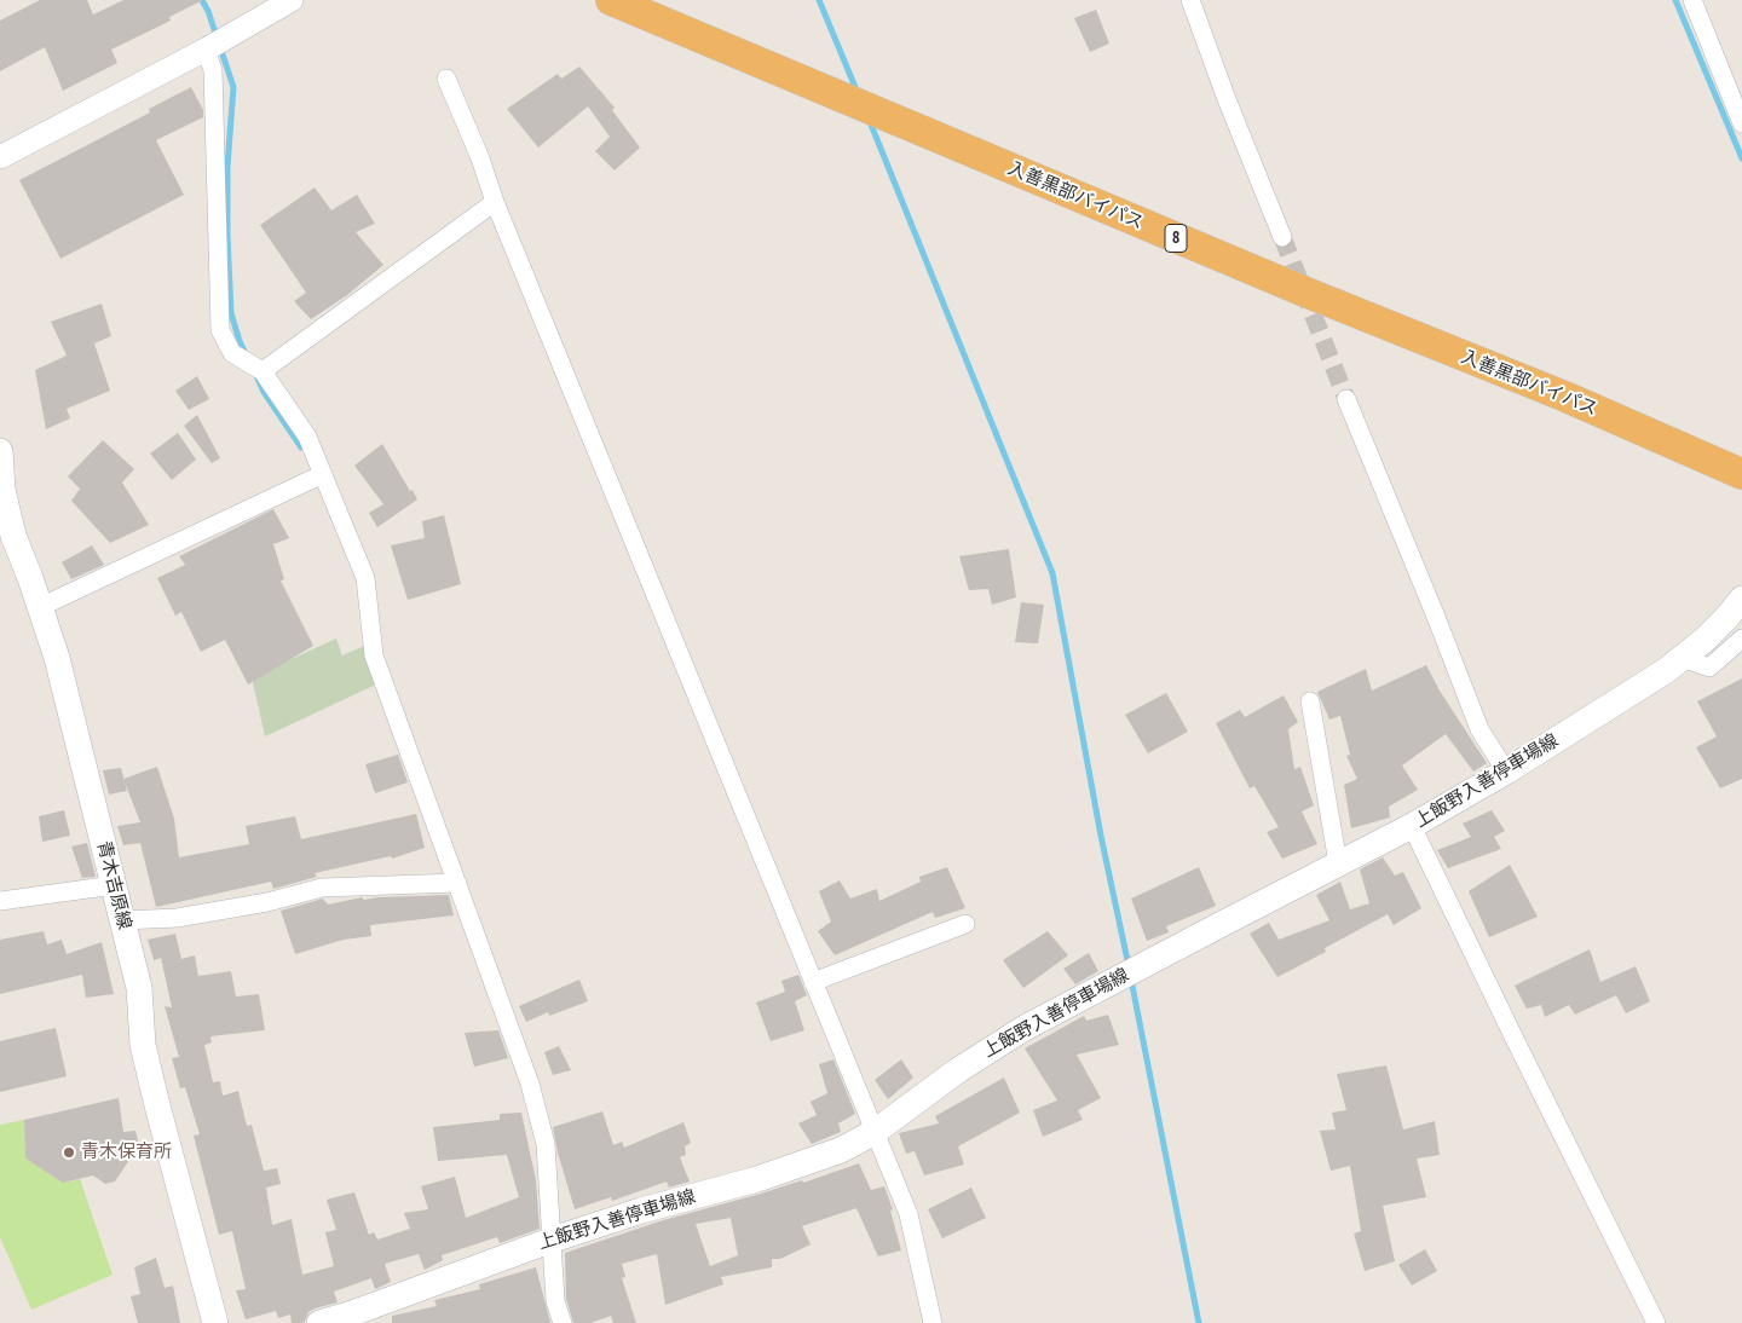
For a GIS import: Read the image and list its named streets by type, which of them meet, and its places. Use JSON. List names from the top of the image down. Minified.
{"streets":{"highway":["入善黒部バイパス","8"],"main road":["上飯野入善停車場線","青木吉原線"]},"places":["青木保育所"]}
